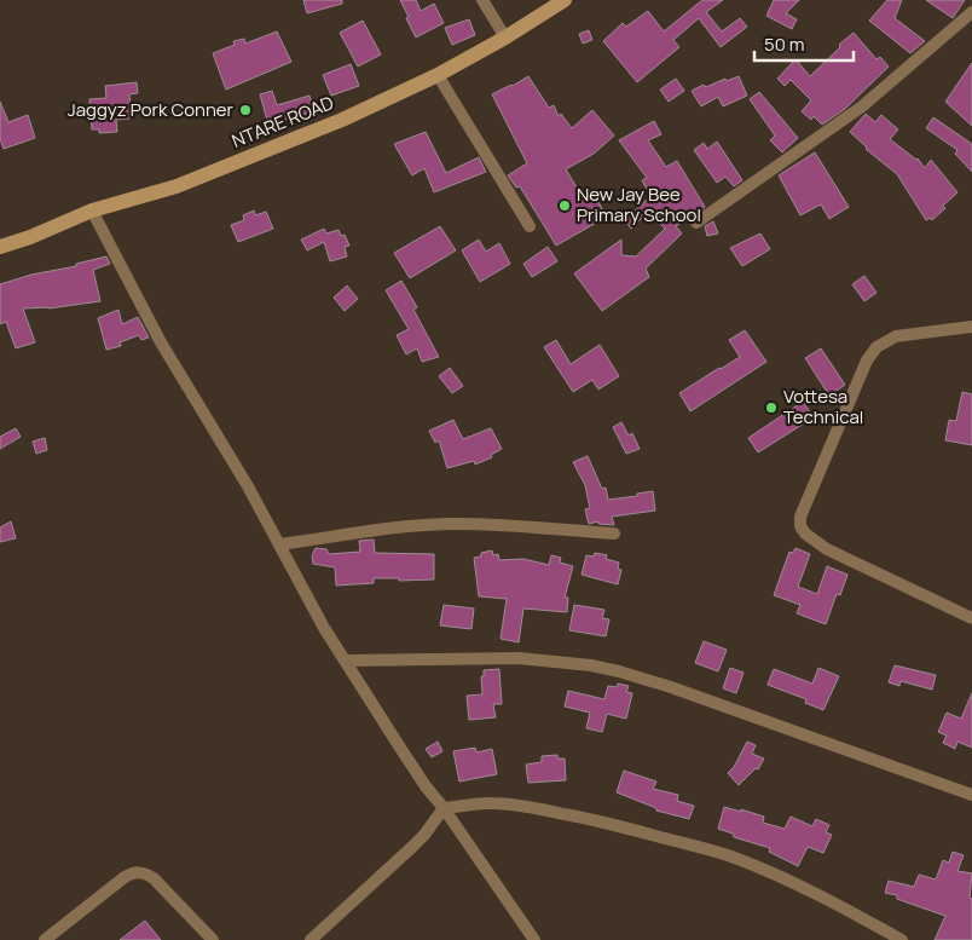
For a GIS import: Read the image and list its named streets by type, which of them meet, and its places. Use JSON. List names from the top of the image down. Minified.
{"streets":{"main road":["NTARE ROAD"]},"places":["Jaggyz Pork Conner","New Jay Bee Primary School","Vottesa Technical"],"scale_bar":"50 m"}
